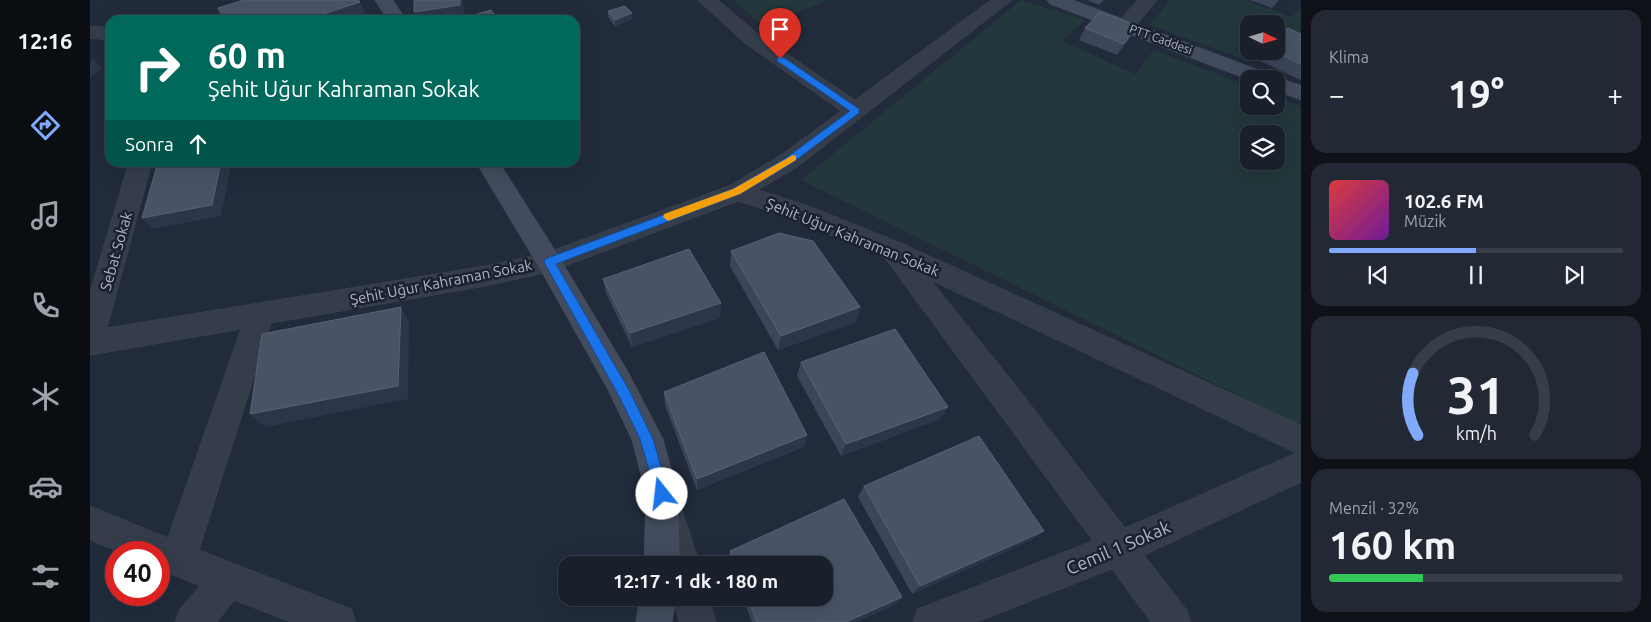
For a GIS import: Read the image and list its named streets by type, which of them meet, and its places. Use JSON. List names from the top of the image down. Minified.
{"streets":{"street":["PTT Caddesi","Şehit Uğur Kahraman Sokak","Sebat Sokak","Cemil 1 Sokak"]},"north":"right","page":{"tabs":"12:16","tile":["Klima",["Menzil · 32%","160 km"]],"turn":["60 m","Şehit Uğur Kahraman Sokak"],"heat":["−","19°","+"],"then":"Sonra","song":["102.6 FM","Müzik"],"limit":"40","trip":"12:17 · 1 dk · 180 m","gauge":["31","km/h"]}}
